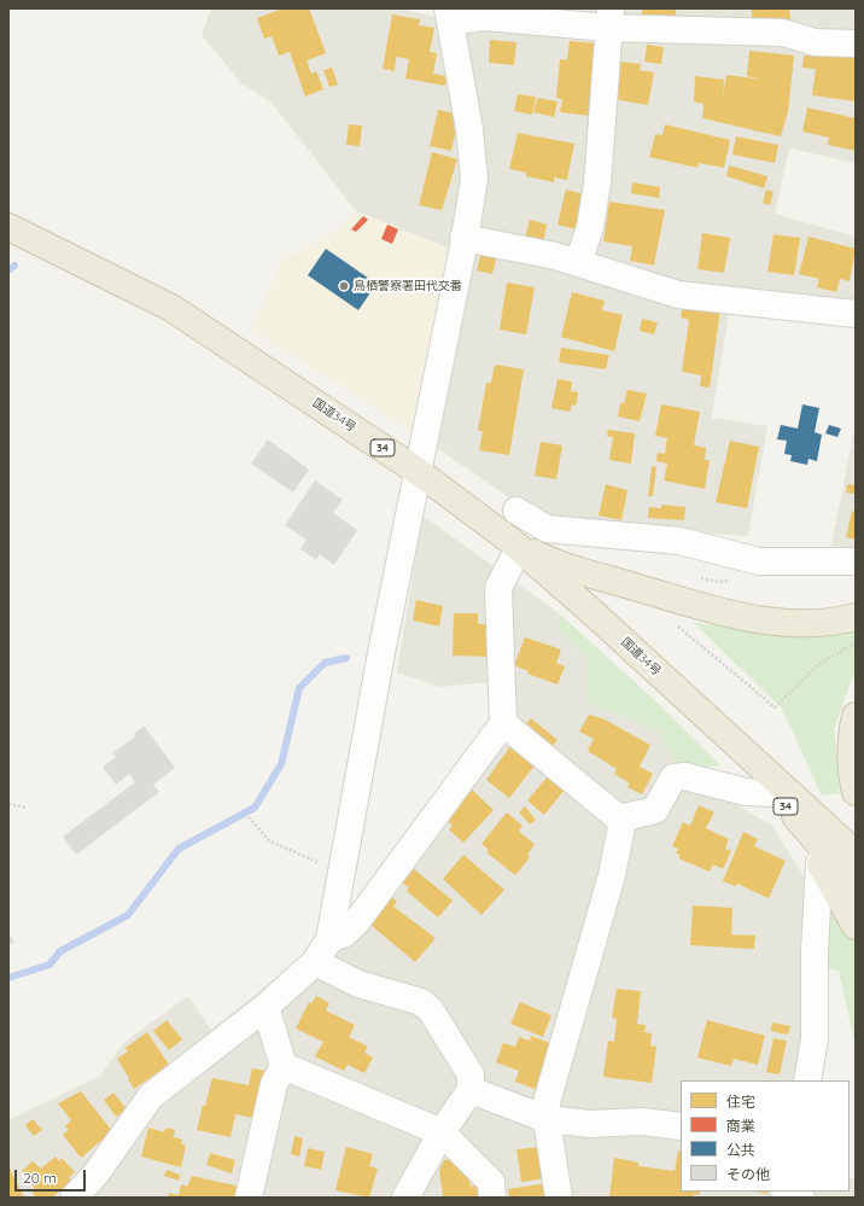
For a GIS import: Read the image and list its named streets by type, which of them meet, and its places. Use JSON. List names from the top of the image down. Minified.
{"streets":{"highway":["国道34号","34"]},"places":["鳥栖警察署田代交番"],"legend":["住宅","商業","公共","その他"],"scale_bar":"20 m"}
